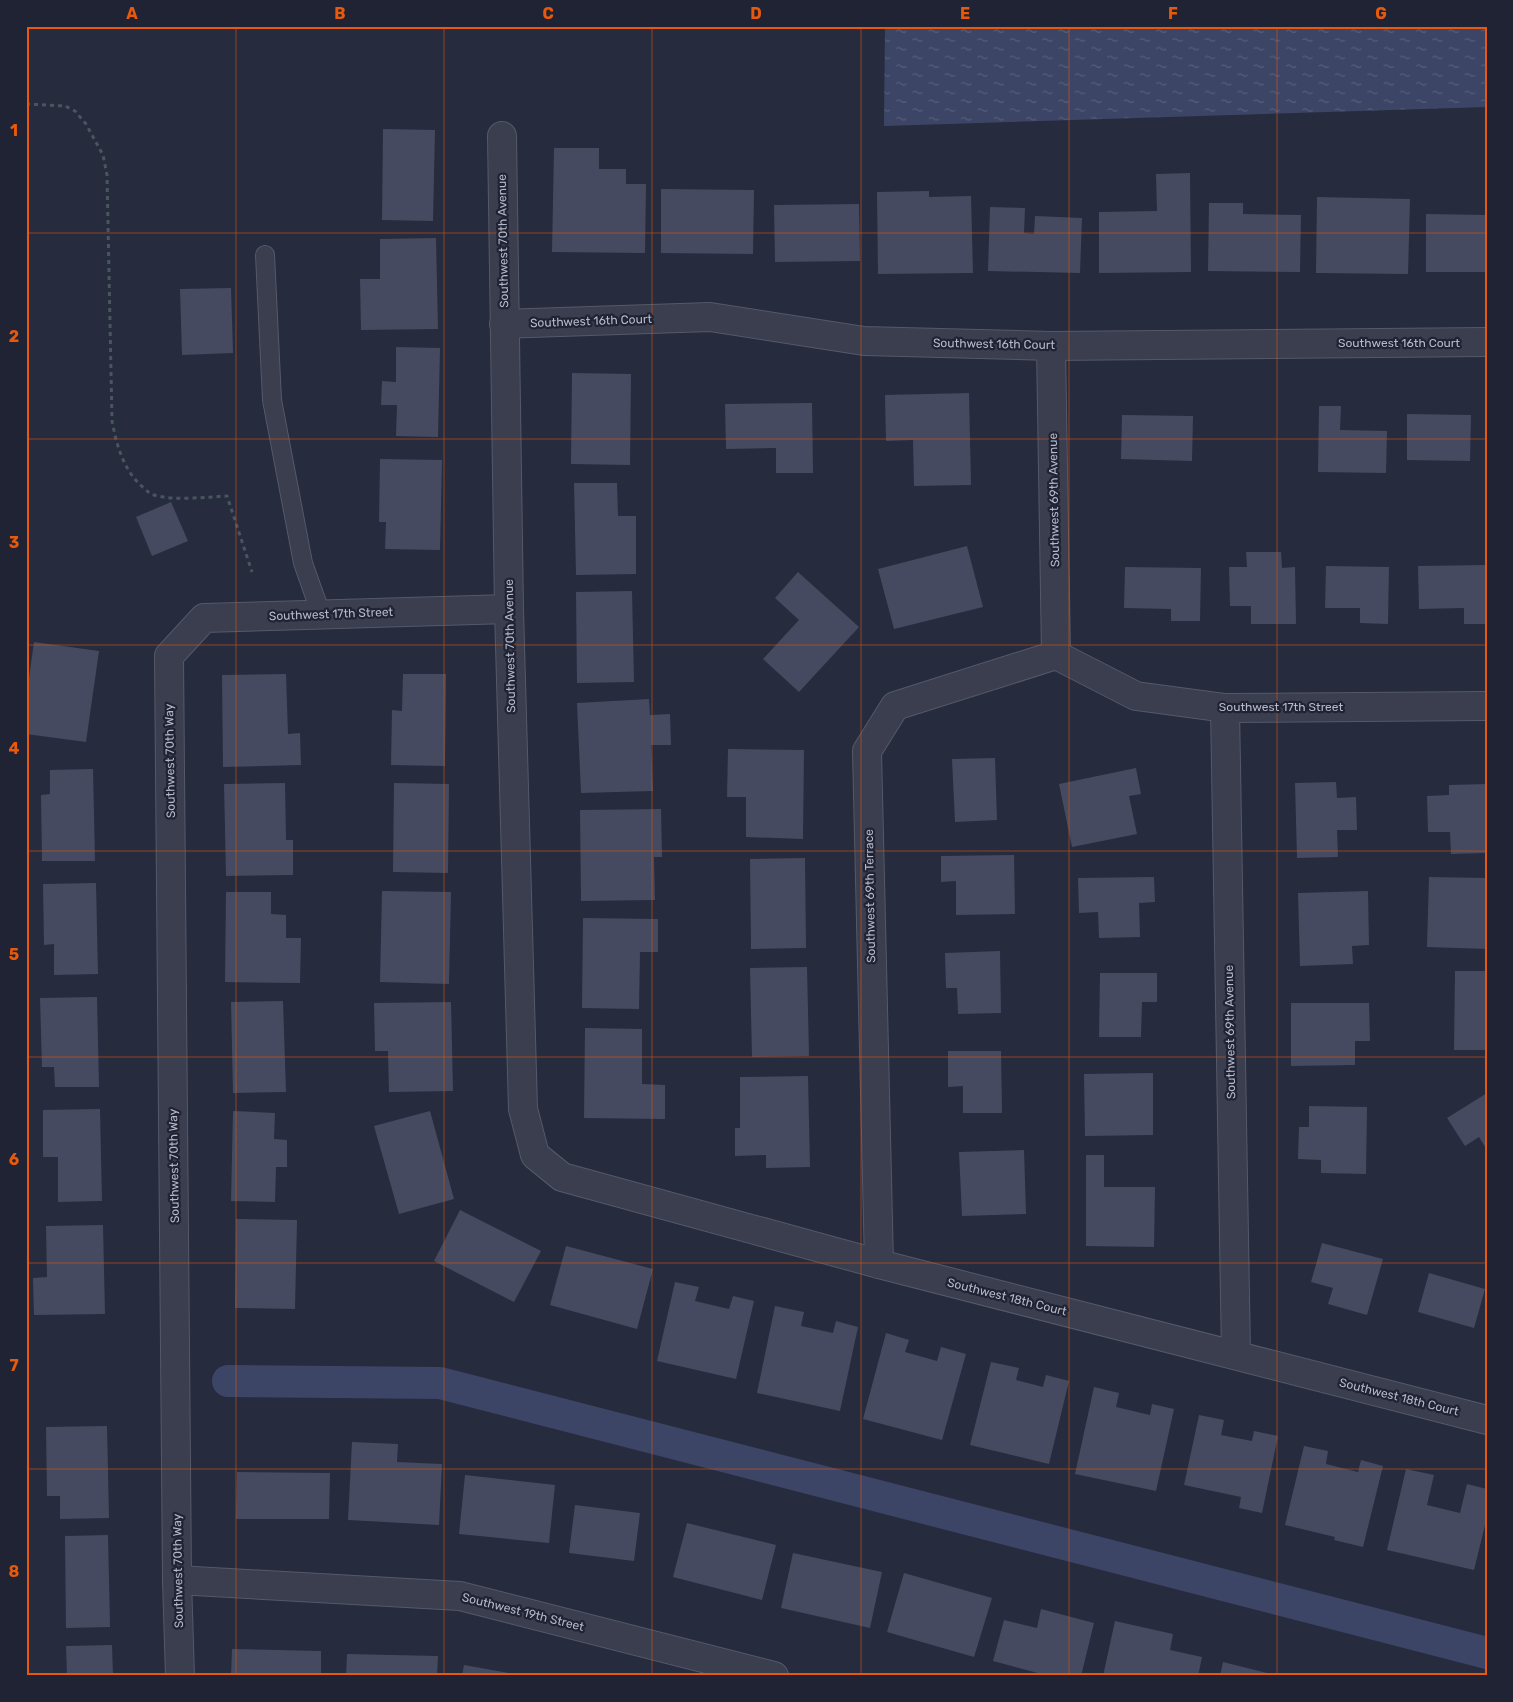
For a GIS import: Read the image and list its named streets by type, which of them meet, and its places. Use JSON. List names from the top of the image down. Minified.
{"streets":{"street":["Southwest 70th Avenue","Southwest 16th Court","Southwest 69th Avenue","Southwest 17th Street","Southwest 70th Way","Southwest 69th Terrace","Southwest 18th Court","Southwest 19th Street"]},"crossings":[["Southwest 70th Avenue","Southwest 16th Court"],["Southwest 70th Avenue","Southwest 17th Street"],["Southwest 70th Avenue","Southwest 18th Court"],["Southwest 16th Court","Southwest 69th Avenue"],["Southwest 69th Avenue","Southwest 17th Street"],["Southwest 69th Avenue","Southwest 69th Terrace"],["Southwest 69th Avenue","Southwest 18th Court"],["Southwest 17th Street","Southwest 70th Way"],["Southwest 17th Street","Southwest 69th Terrace"],["Southwest 70th Way","Southwest 19th Street"],["Southwest 69th Terrace","Southwest 18th Court"]],"grid":{"columns":["A","B","C","D","E","F","G"],"rows":["1","2","3","4","5","6","7","8"]}}
